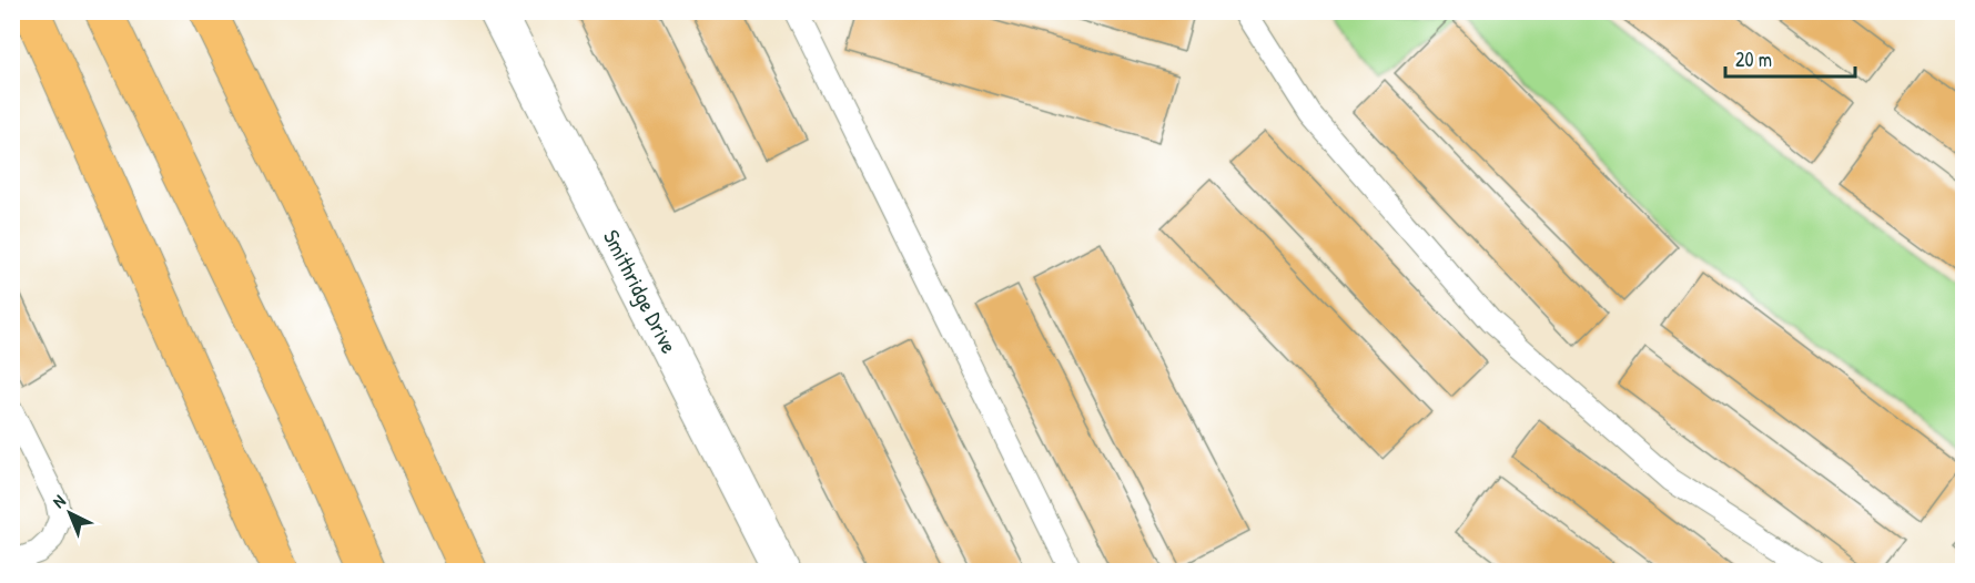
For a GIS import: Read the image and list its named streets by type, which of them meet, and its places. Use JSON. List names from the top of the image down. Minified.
{"streets":{"street":["Smithridge Drive"]},"scale_bar":"20 m","north":"top left"}
